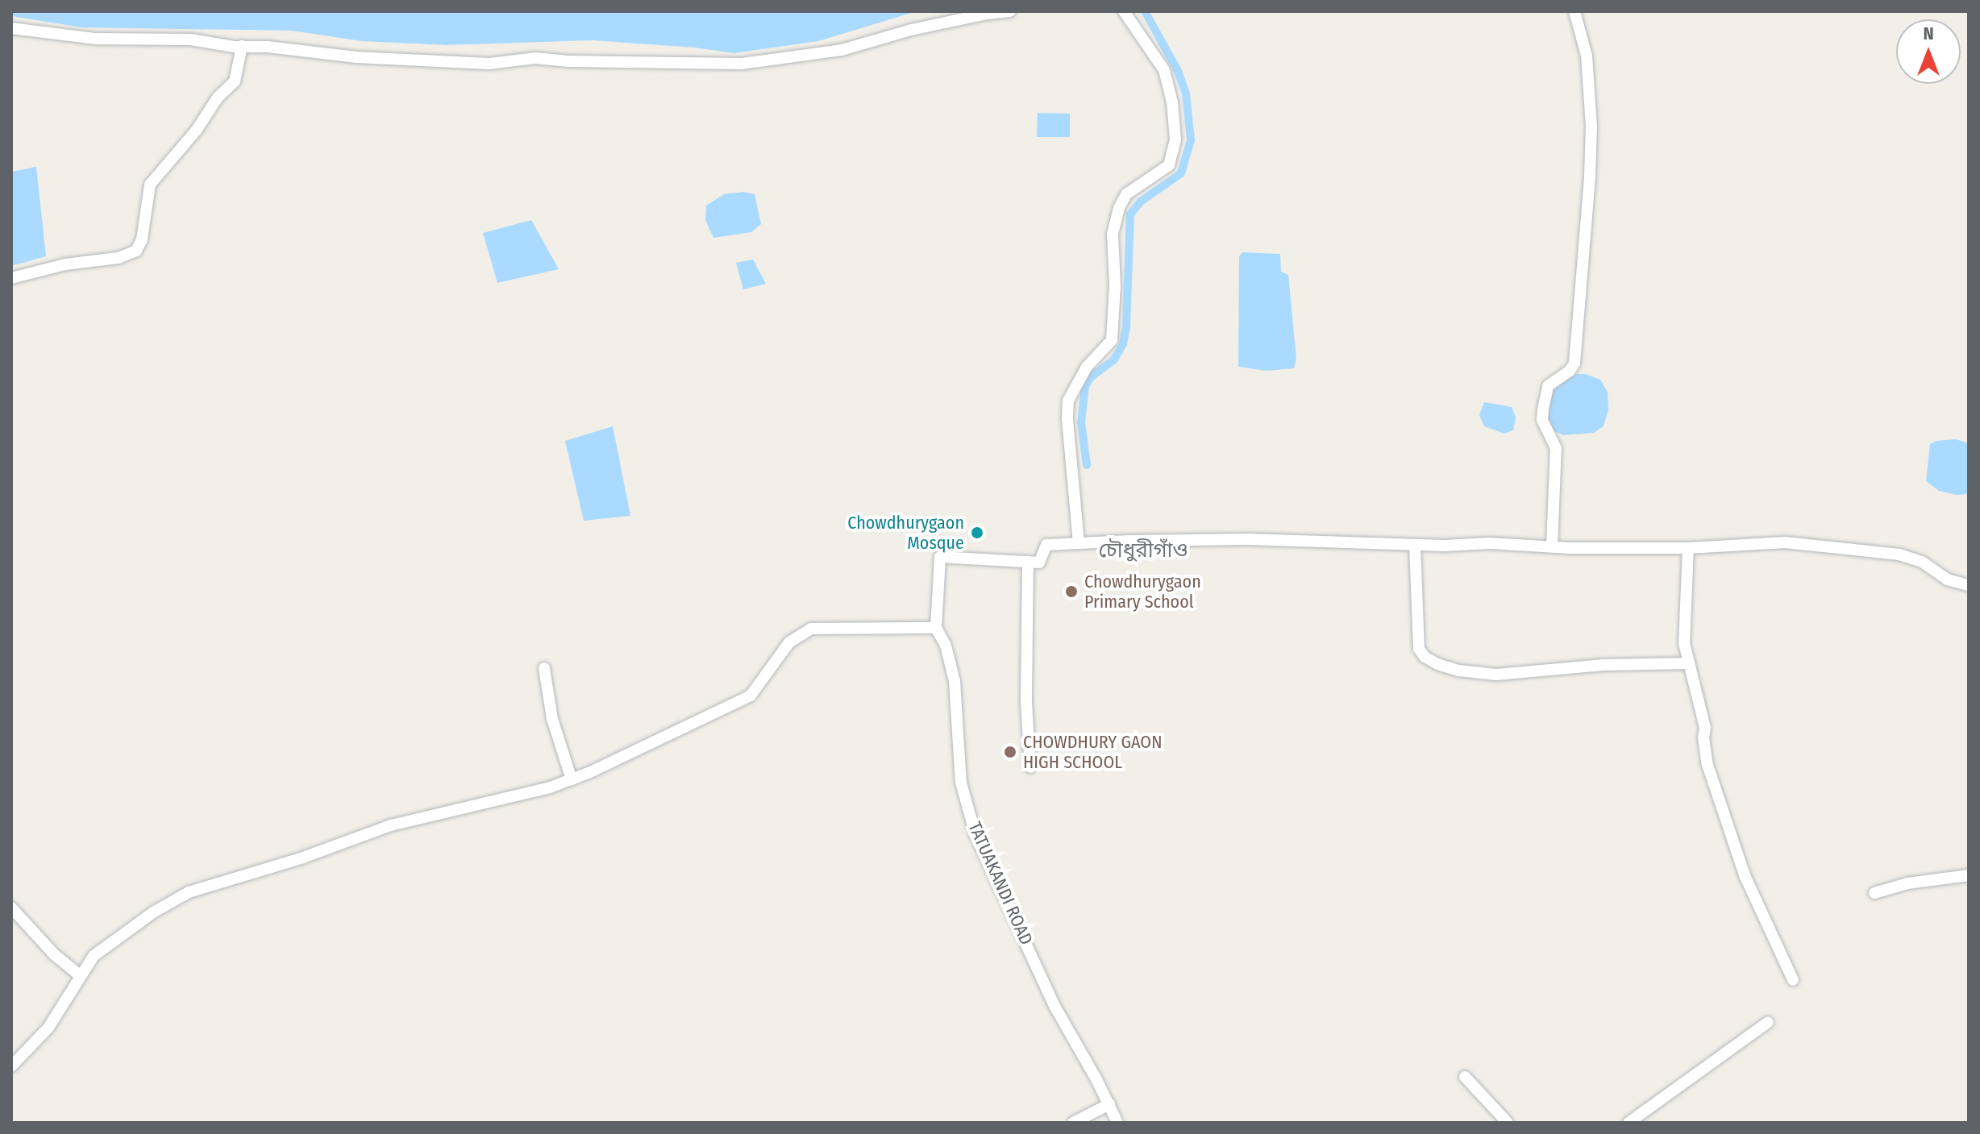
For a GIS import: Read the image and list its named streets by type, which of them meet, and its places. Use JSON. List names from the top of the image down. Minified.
{"streets":{"street":["TATUAKANDI ROAD"]},"districts":["চৌধুরীগাঁও"],"places":["Chowdhurygaon Mosque","Chowdhurygaon Primary School","CHOWDHURY GAON HIGH SCHOOL"],"north":"top"}
